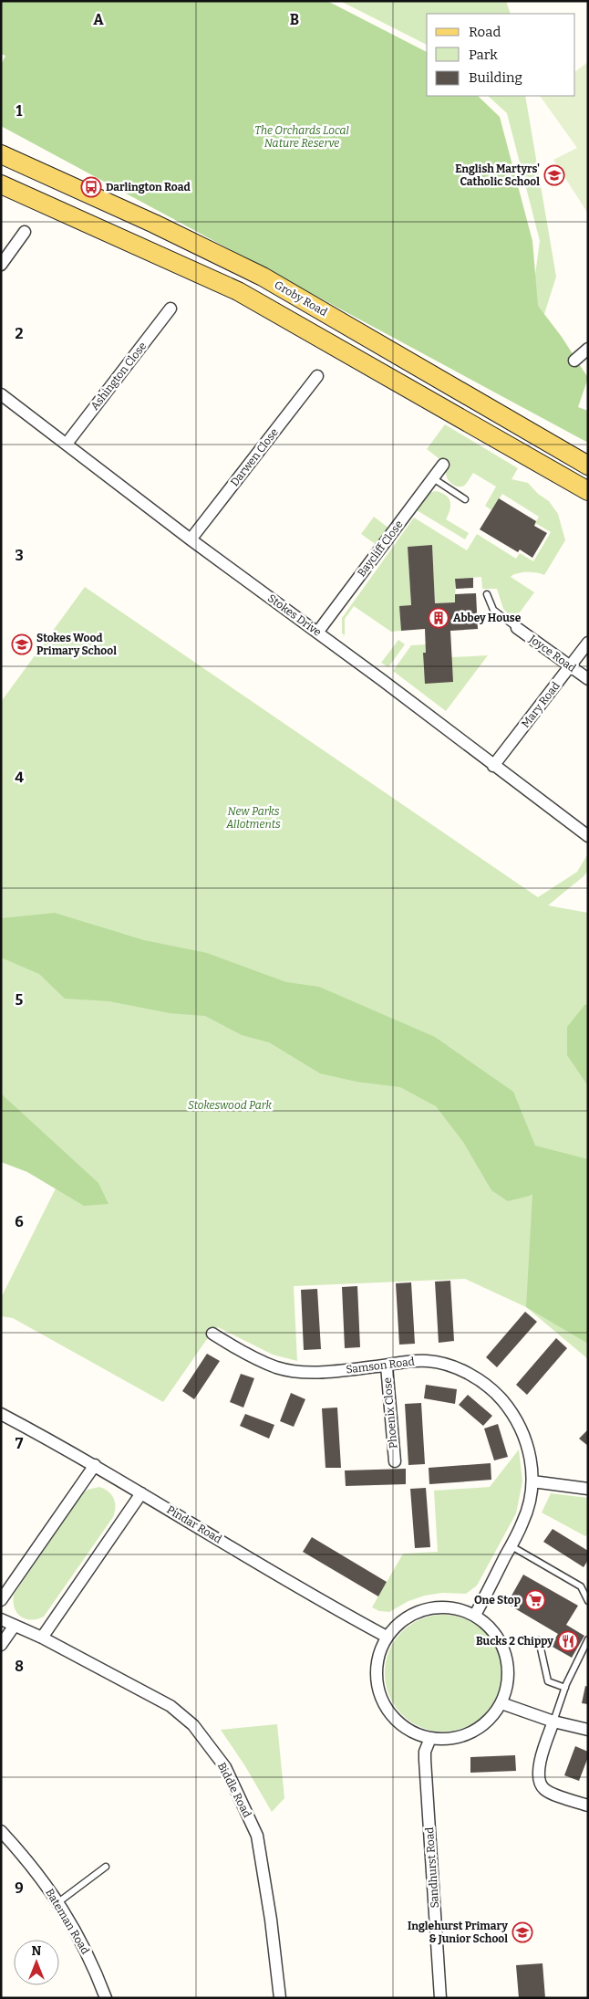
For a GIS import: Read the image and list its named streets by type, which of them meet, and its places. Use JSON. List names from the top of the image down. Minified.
{"streets":{"main road":["Groby Road"],"street":["Ashington Close","Darwen Close","Baycliff Close","Stokes Drive","Joyce Road","Mary Road","Samson Road","Phoenix Close","Pindar Road","Biddle Road","Sandhurst Road","Bateman Road"]},"crossings":[["Ashington Close","Stokes Drive"],["Darwen Close","Stokes Drive"],["Baycliff Close","Stokes Drive"],["Stokes Drive","Mary Road"],["Joyce Road","Mary Road"],["Samson Road","Phoenix Close"],["Samson Road","Pindar Road"],["Samson Road","Sandhurst Road"],["Pindar Road","Sandhurst Road"]],"parks":["The Orchards Local Nature Reserve","New Parks Allotments","Stokeswood Park"],"places":{"school or university":["English Martyrs' Catholic School","Stokes Wood Primary School","Inglehurst Primary & Junior School"],"bus stop":["Darlington Road"],"building":["Abbey House"],"supermarket":["One Stop"],"restaurant":["Bucks 2 Chippy"]},"legend":["Road","Park","Building"],"north":"top","grid":{"columns":["A","B"],"rows":["1","2","3","4","5","6","7","8","9"]}}
